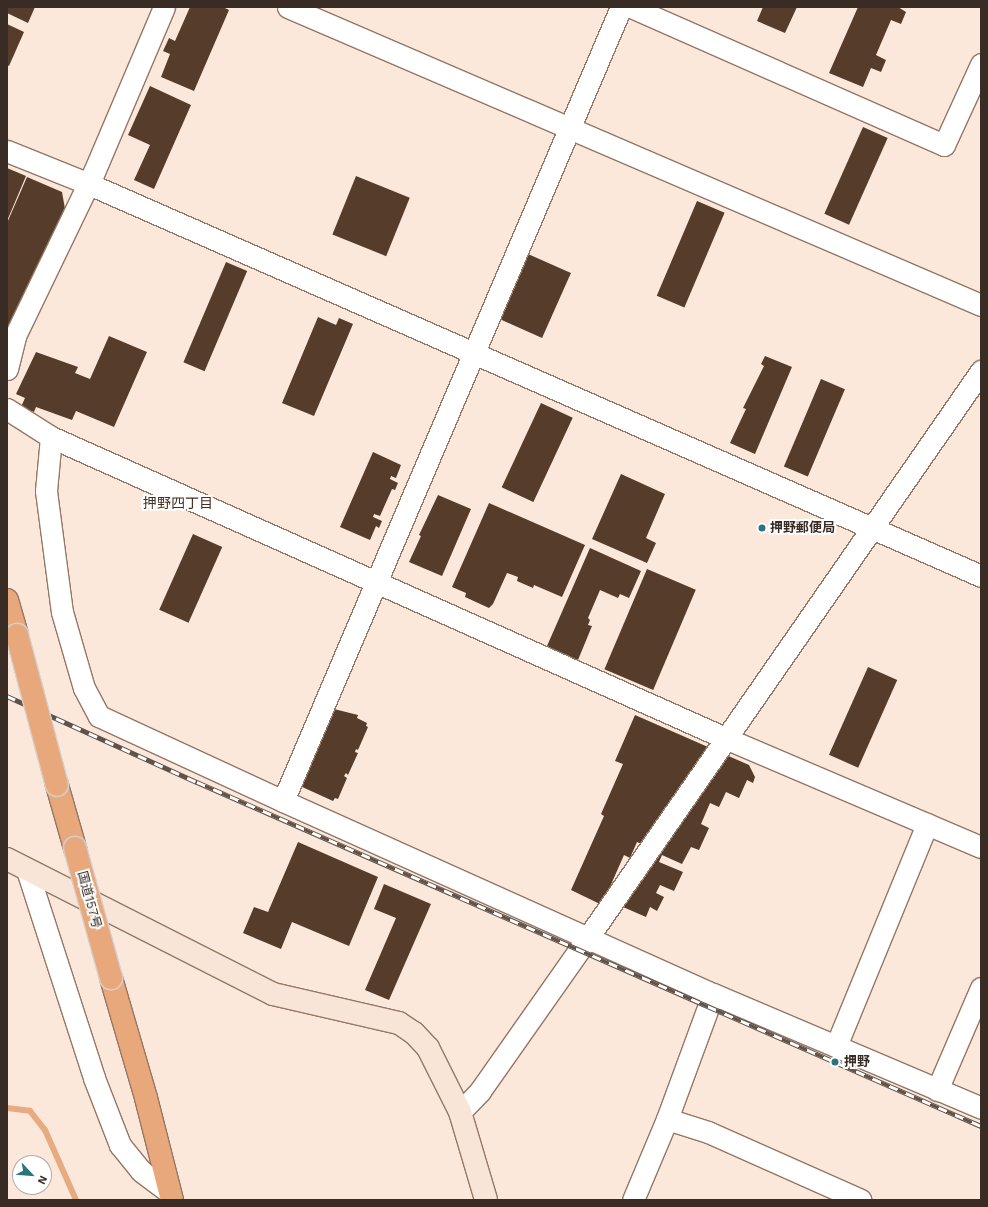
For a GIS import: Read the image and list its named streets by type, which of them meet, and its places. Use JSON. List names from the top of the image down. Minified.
{"streets":{"highway":["国道157号"]},"districts":["押野四丁目"],"places":["押野郵便局","押野"],"north":"bottom right"}
